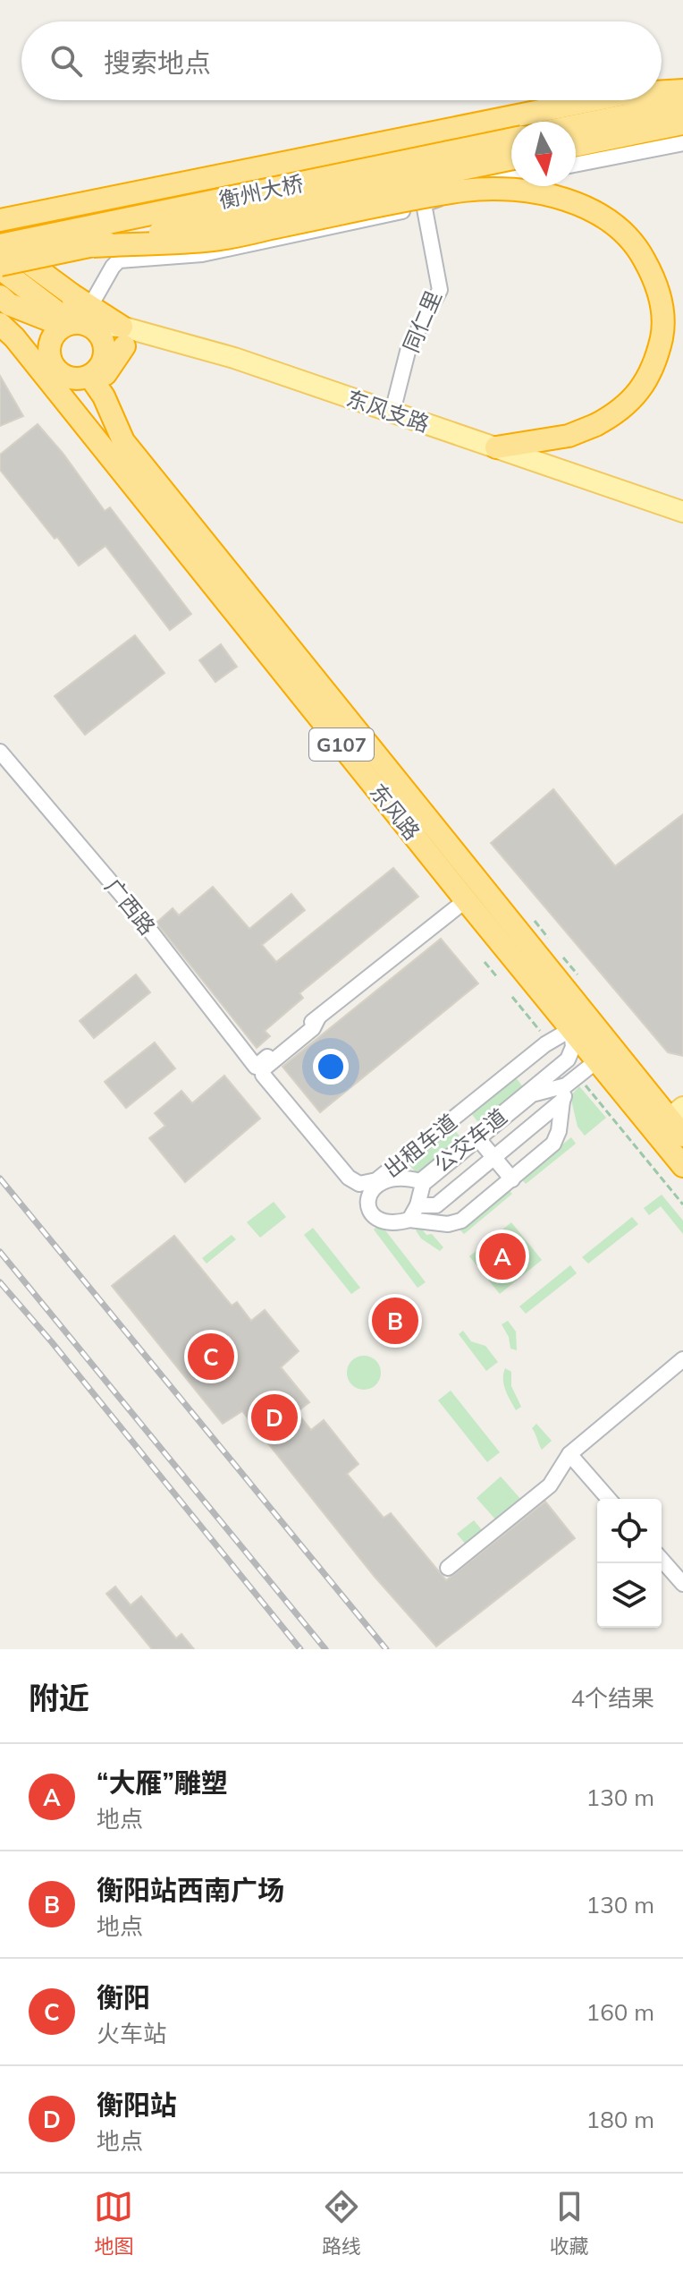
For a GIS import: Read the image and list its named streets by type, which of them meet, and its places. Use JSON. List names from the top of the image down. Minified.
{"streets":{"highway":["衡州大桥","G107","东风路"],"main road":["东风支路"],"street":["同仁里","广西路","公交车道","出租车道"]},"crossings":[["衡州大桥","G107"],["同仁里","东风支路"],["G107","东风路"],["东风路","公交车道"],["东风路","出租车道"],["广西路","出租车道"],["公交车道","出租车道"]],"north":"bottom","page":{"search":"搜索地点","pins":["A","B","C","D"],"heading":["附近","4个结果"],"list":[{"mark":"A","name":"“大雁”雕塑","note":"地点","value":"130 m"},{"mark":"B","name":"衡阳站西南广场","note":"地点","value":"130 m"},{"mark":"C","name":"衡阳","note":"火车站","value":"160 m"},{"mark":"D","name":"衡阳站","note":"地点","value":"180 m"}],"nav":["地图","路线","收藏"]}}
